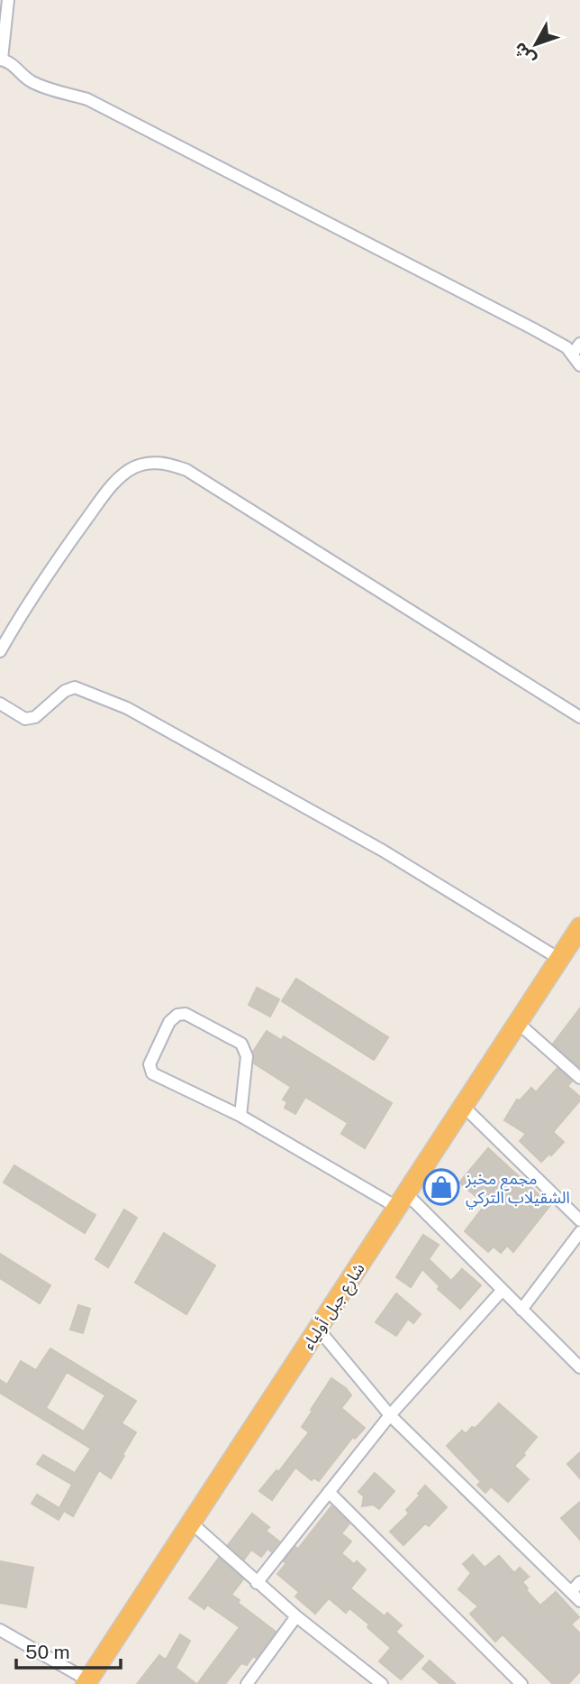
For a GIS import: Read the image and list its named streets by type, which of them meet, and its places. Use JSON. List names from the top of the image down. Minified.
{"streets":{"highway":["شارع جبل أولياء"]},"places":{"shop":["مجمع مخبز الشقيلاب التركي"]},"scale_bar":"50 m","north":"bottom left"}
